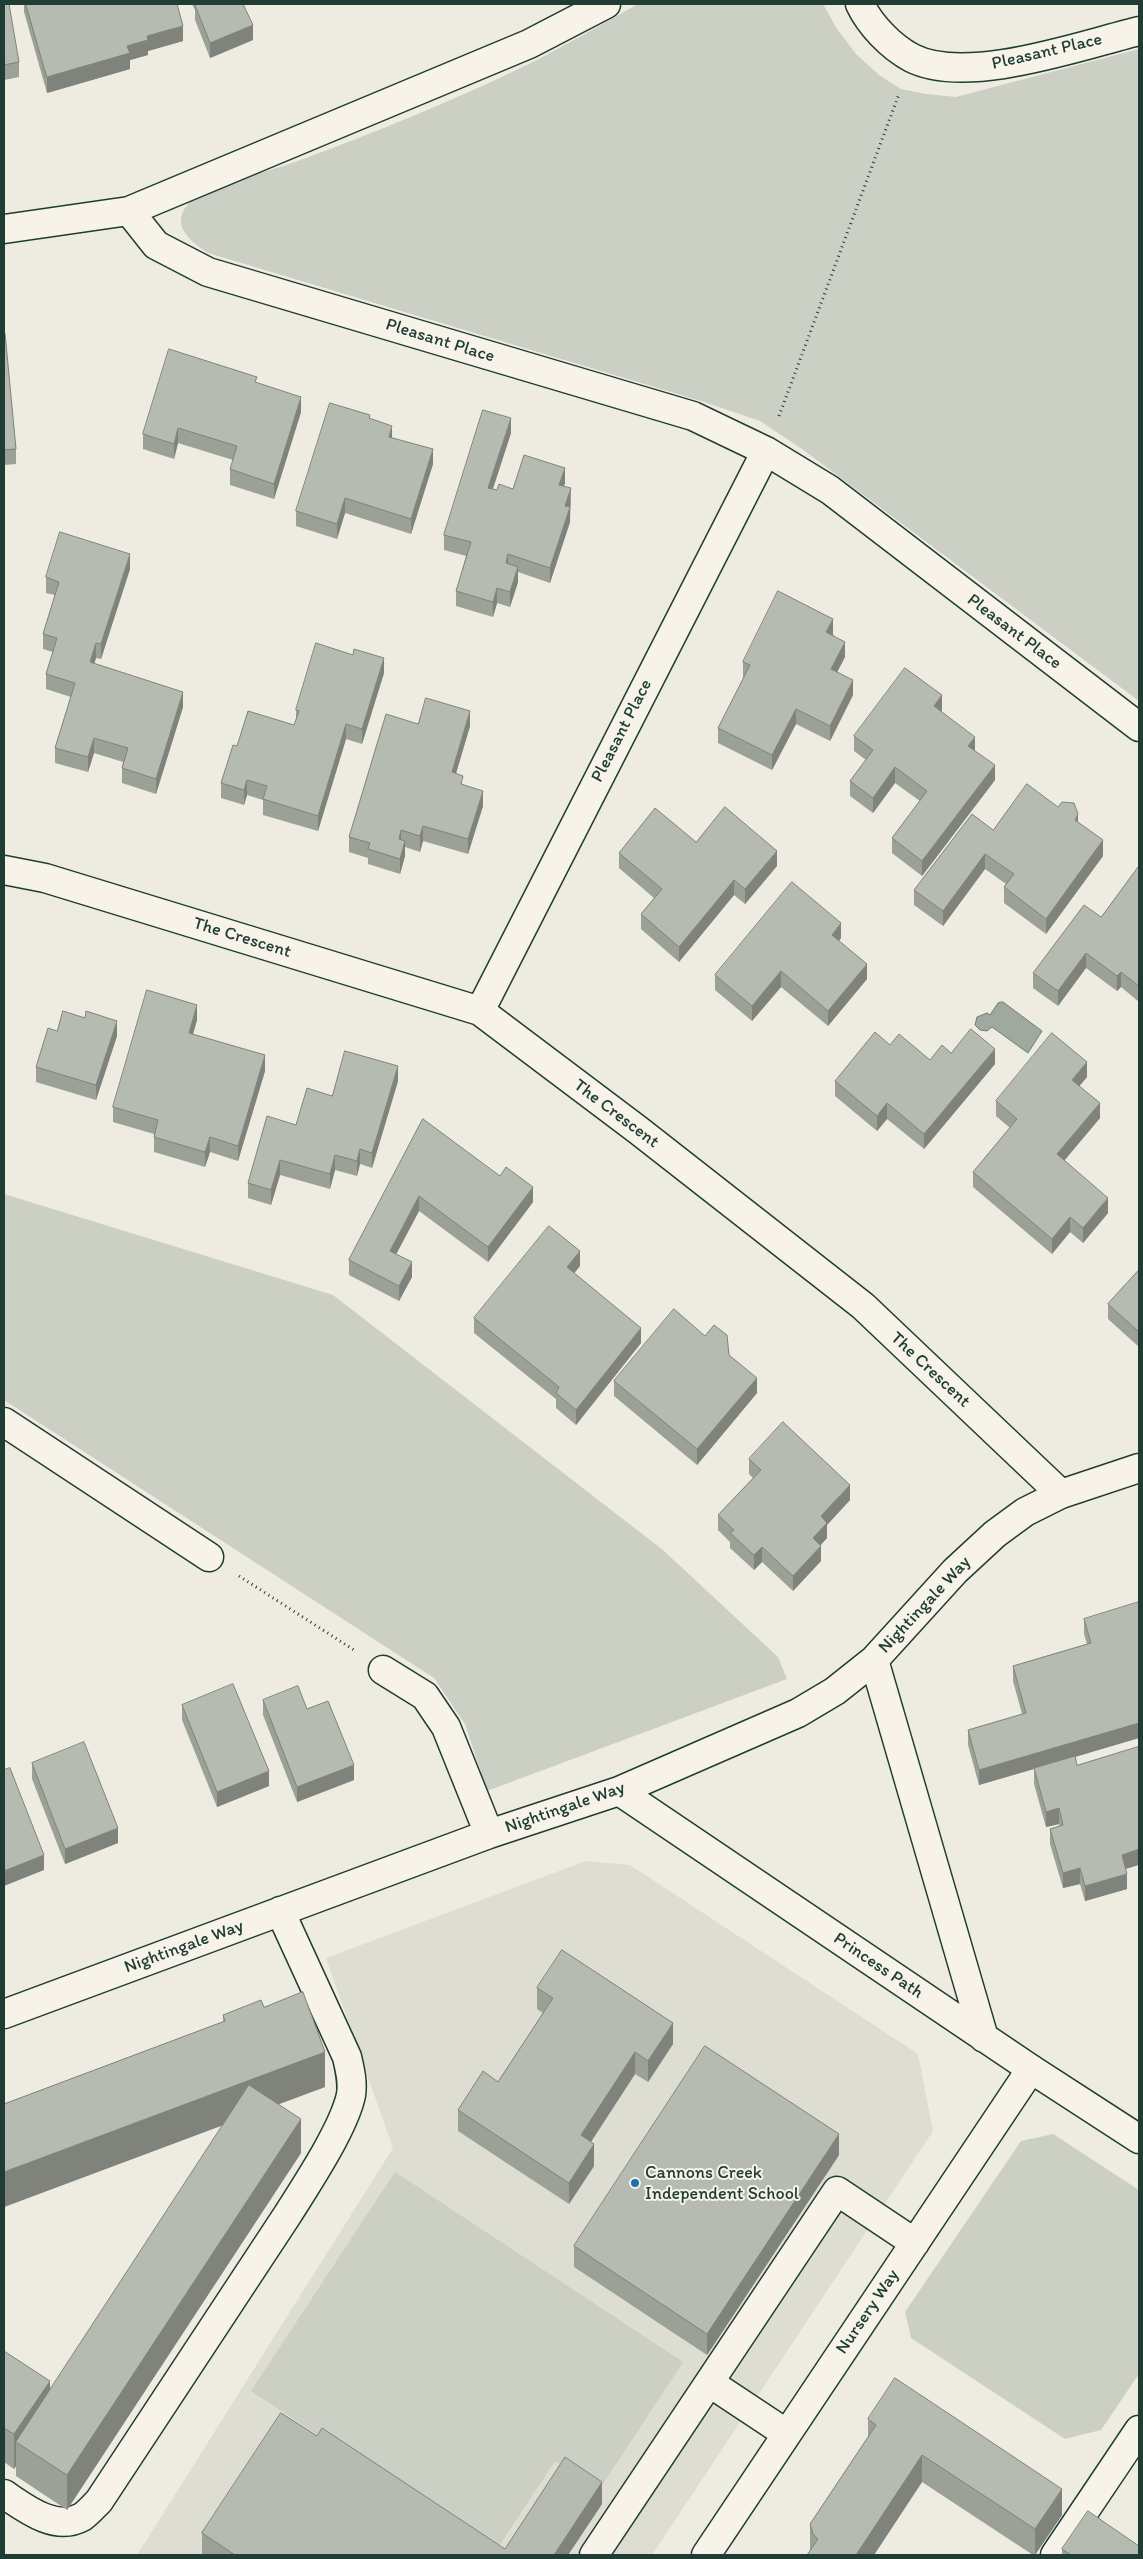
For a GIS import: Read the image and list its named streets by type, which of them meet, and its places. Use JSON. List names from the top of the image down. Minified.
{"streets":{"street":["Pleasant Place","The Crescent","Nightingale Way","Princess Path","Nursery Way"]},"crossings":[["Pleasant Place","The Crescent"],["The Crescent","Nightingale Way"],["Nightingale Way","Princess Path"],["Princess Path","Nursery Way"]],"places":["Cannons Creek Independent School"]}
